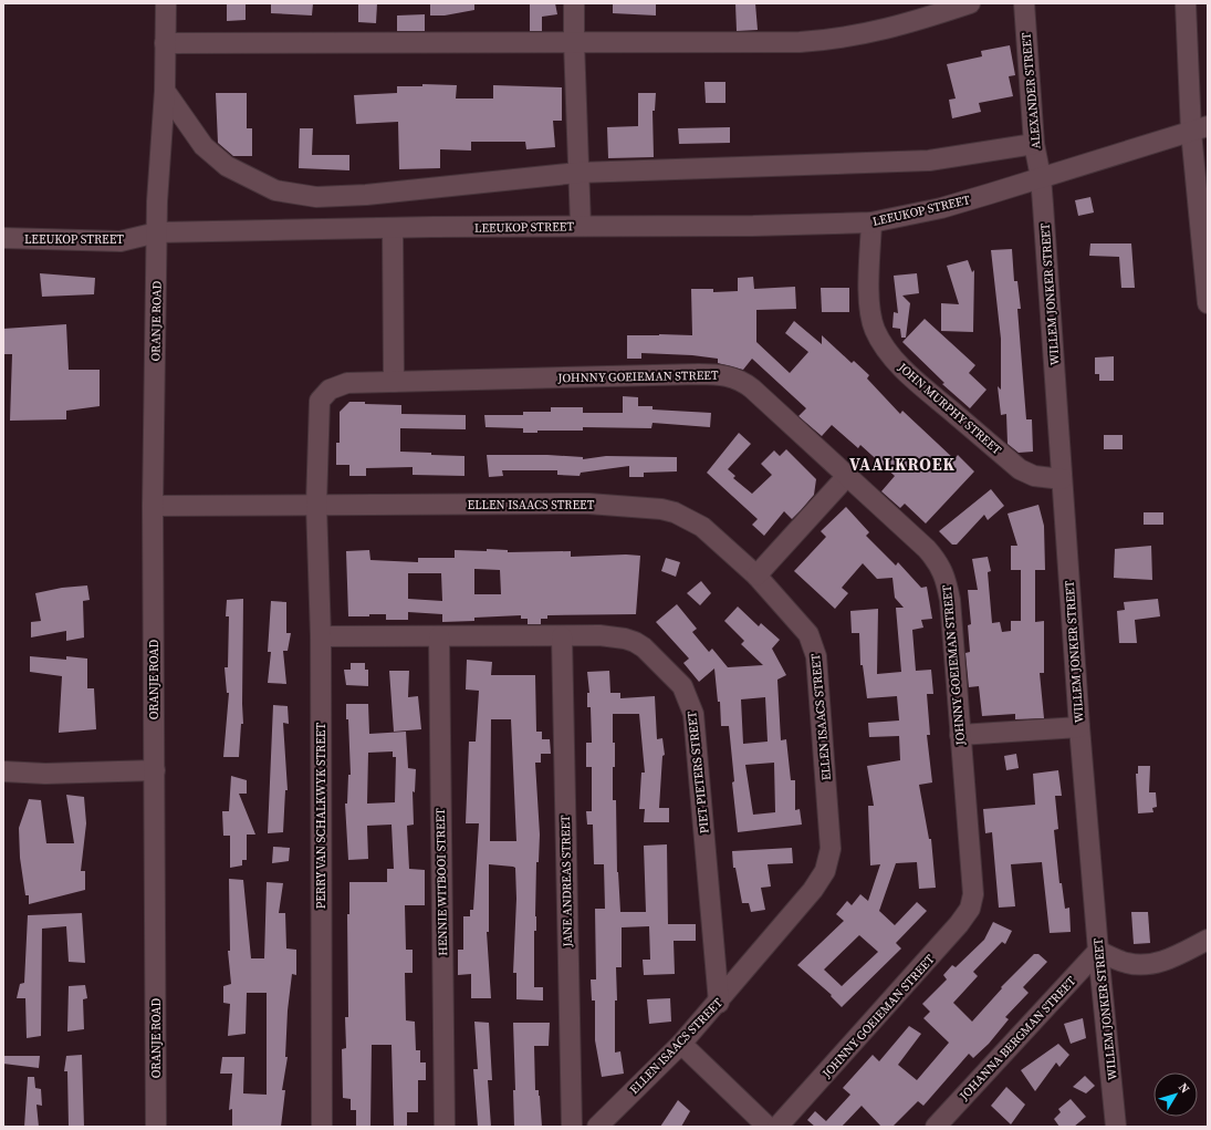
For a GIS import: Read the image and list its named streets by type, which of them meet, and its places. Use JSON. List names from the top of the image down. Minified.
{"streets":{"street":["ALEXANDER STREET","LEEUKOP STREET","WILLEM JONKER STREET","ORANJE ROAD","JOHNNY GOEIEMAN STREET","JOHN MURPHY STREET","ELLEN ISAACS STREET","PIET PIETERS STREET","PERRY VAN SCHALKWYK STREET","JANE ANDREAS STREET","HENNIE WITBOOI STREET","JOHANNA BERGMAN STREET"]},"crossings":[["ALEXANDER STREET","LEEUKOP STREET"],["ALEXANDER STREET","WILLEM JONKER STREET"],["LEEUKOP STREET","WILLEM JONKER STREET"],["LEEUKOP STREET","ORANJE ROAD"],["LEEUKOP STREET","JOHN MURPHY STREET"],["WILLEM JONKER STREET","JOHN MURPHY STREET"],["WILLEM JONKER STREET","JOHANNA BERGMAN STREET"],["ORANJE ROAD","ELLEN ISAACS STREET"],["JOHNNY GOEIEMAN STREET","ELLEN ISAACS STREET"],["JOHNNY GOEIEMAN STREET","PERRY VAN SCHALKWYK STREET"],["ELLEN ISAACS STREET","PIET PIETERS STREET"],["ELLEN ISAACS STREET","PERRY VAN SCHALKWYK STREET"],["PIET PIETERS STREET","PERRY VAN SCHALKWYK STREET"],["PIET PIETERS STREET","JANE ANDREAS STREET"],["PIET PIETERS STREET","HENNIE WITBOOI STREET"]],"districts":["VAALKROEK"],"north":"top right"}
